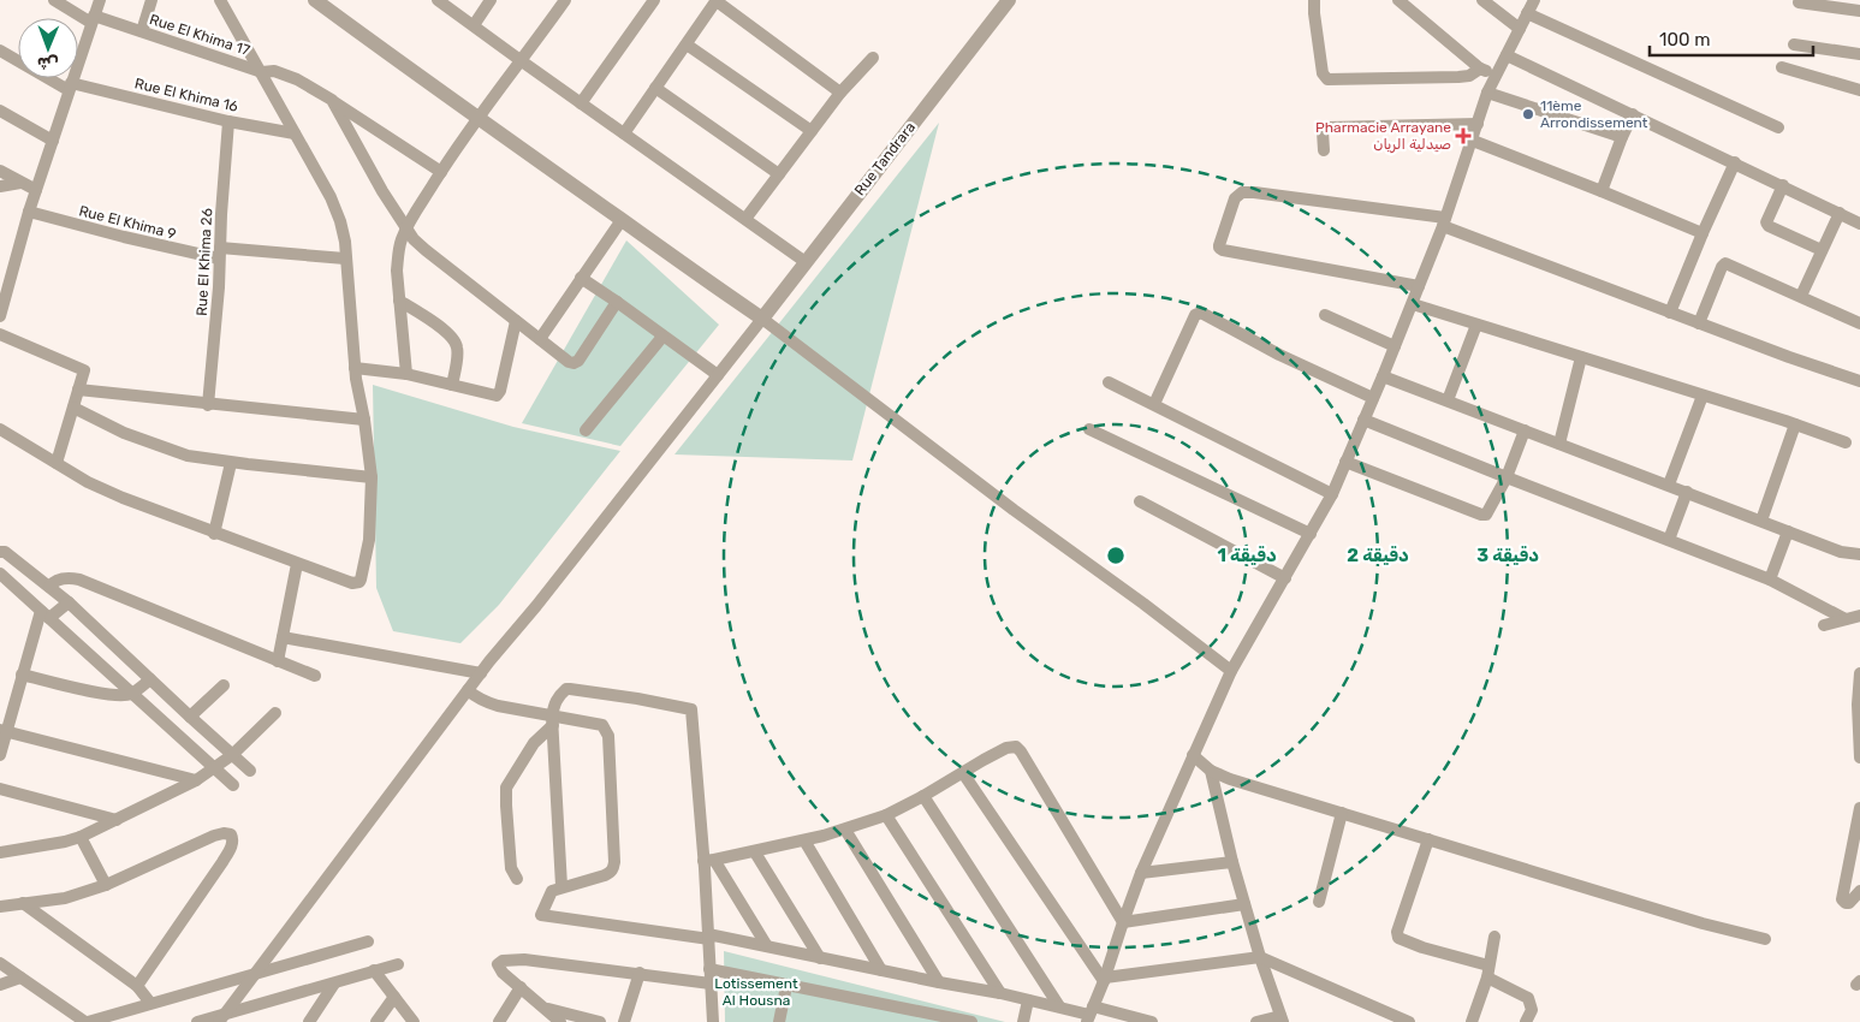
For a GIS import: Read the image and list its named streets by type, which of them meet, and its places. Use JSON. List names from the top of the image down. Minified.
{"streets":{"street":["Rue El Khima 17","Rue El Khima 16","Rue Tandrara","Rue El Khima 9","Rue El Khima 26"]},"crossings":[["Rue El Khima 16","Rue El Khima 26"],["Rue El Khima 9","Rue El Khima 26"]],"parks":["Lotissement Al Housna"],"places":{"other":["11ème Arrondissement"],"health":["Pharmacie Arrayane صيدلية الريان"]},"scale_bar":"100 m","north":"bottom","rings":["1 دقيقة","2 دقيقة","3 دقيقة"]}
